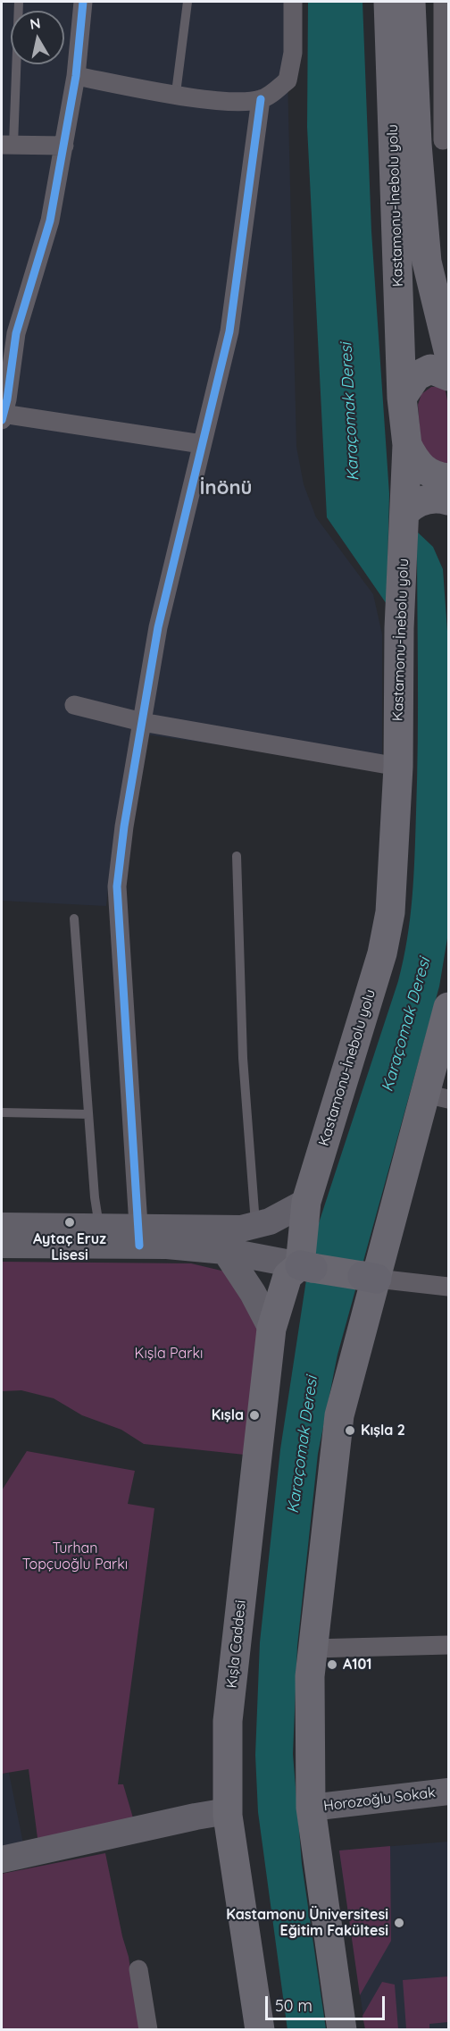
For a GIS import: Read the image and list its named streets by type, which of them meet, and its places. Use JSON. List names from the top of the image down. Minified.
{"streets":{"main road":["Kastamonu-İnebolu yolu","Kışla Caddesi","Horozoğlu Sokak"]},"crossings":[["Kastamonu-İnebolu yolu","Kışla Caddesi"]],"districts":["İnönü"],"water":["Karaçomak Deresi"],"parks":["Kışla Parkı","Turhan Topçuoğlu Parkı"],"places":["Aytaç Eruz Lisesi","Kışla","Kışla 2","A101","Kastamonu Üniversitesi Eğitim Fakültesi"],"scale_bar":"50 m","north":"top"}
